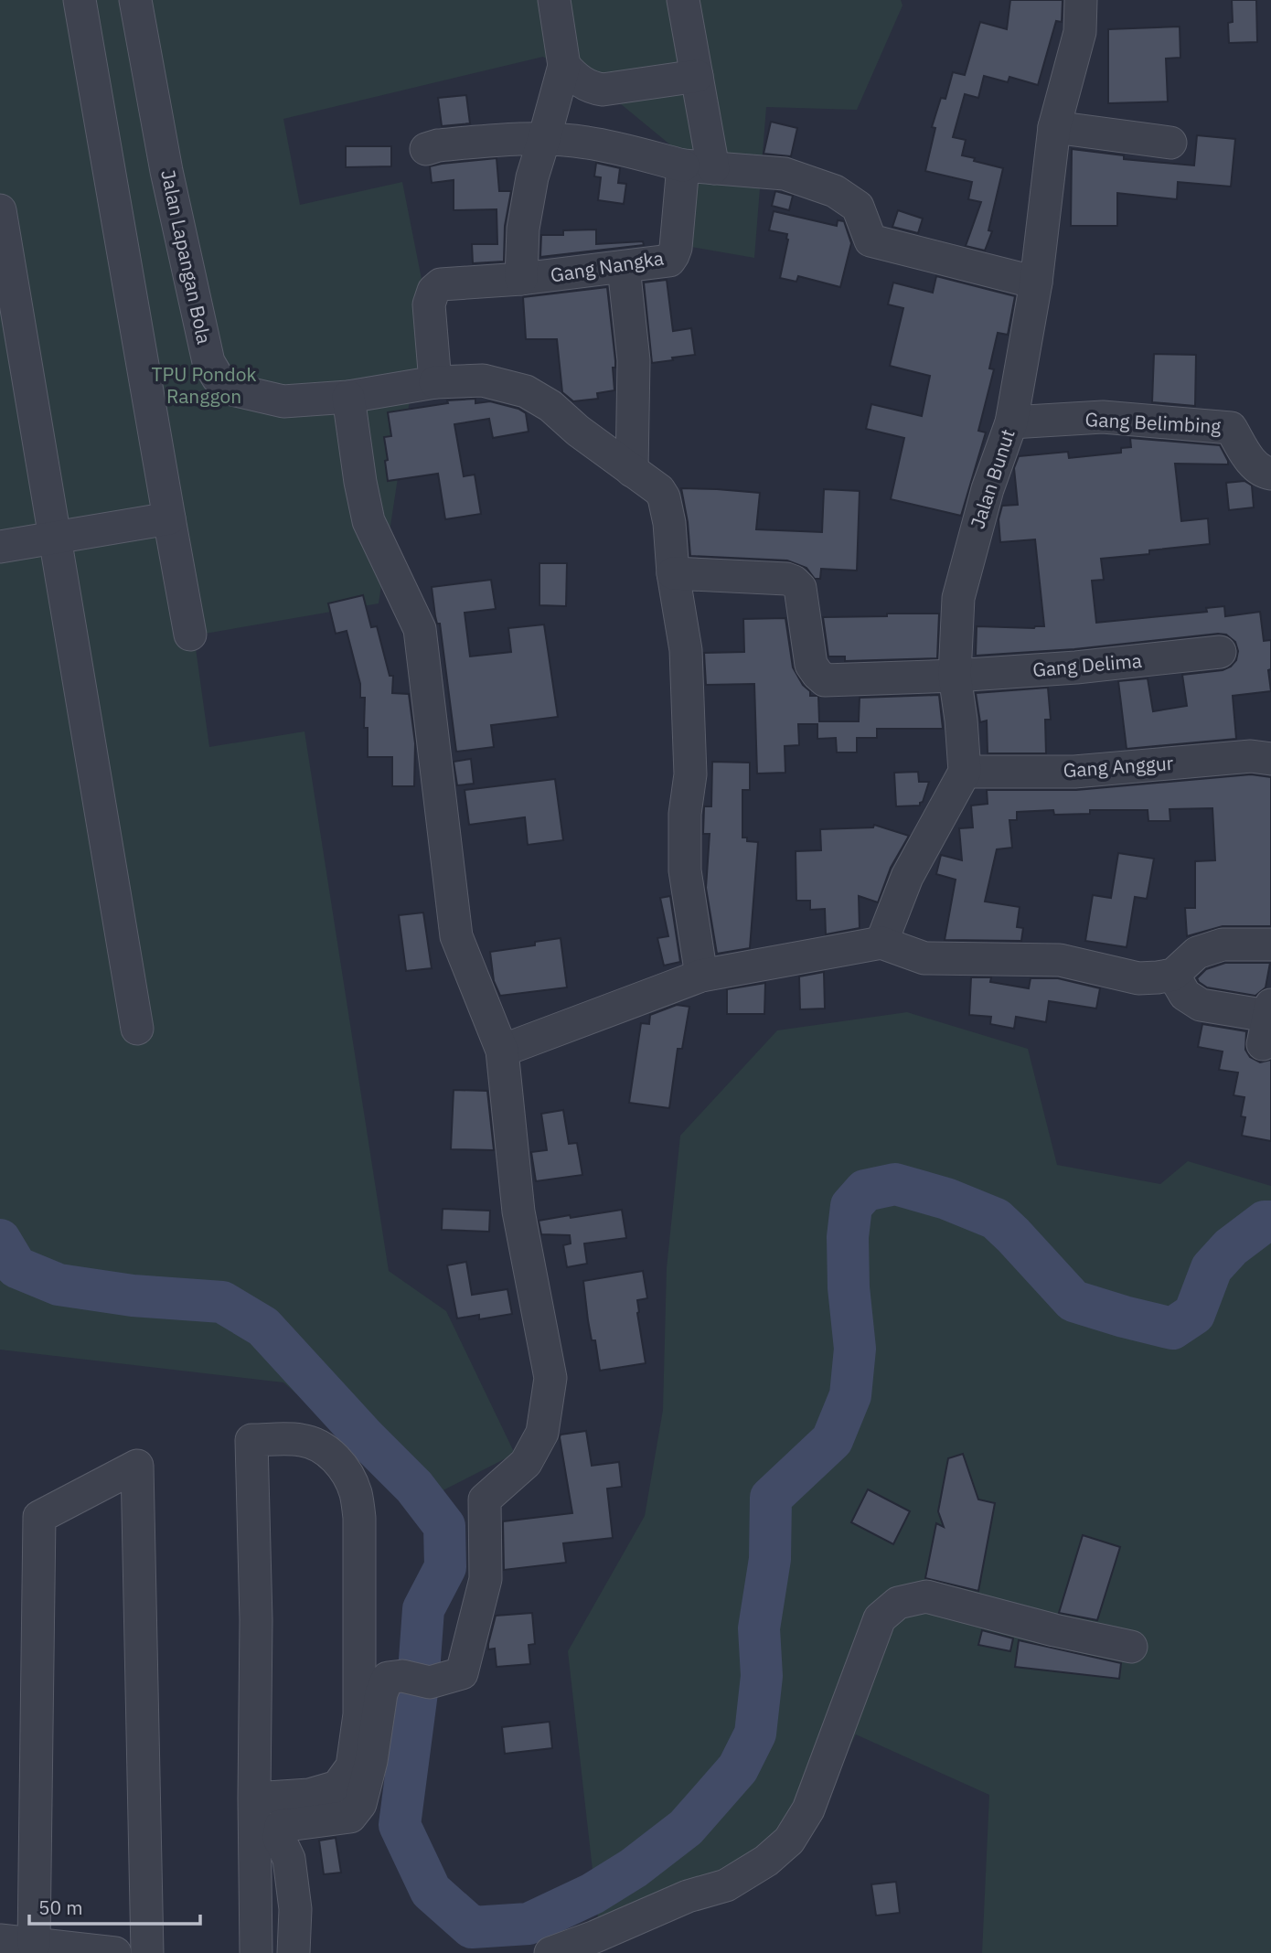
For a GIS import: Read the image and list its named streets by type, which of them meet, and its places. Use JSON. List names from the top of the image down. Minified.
{"streets":{"street":["Jalan Lapangan Bola","Gang Nangka","Gang Belimbing","Jalan Bunut","Gang Delima","Gang Anggur"]},"crossings":[["Gang Belimbing","Jalan Bunut"],["Jalan Bunut","Gang Delima"],["Jalan Bunut","Gang Anggur"]],"parks":["TPU Pondok Ranggon"],"scale_bar":"50 m"}
